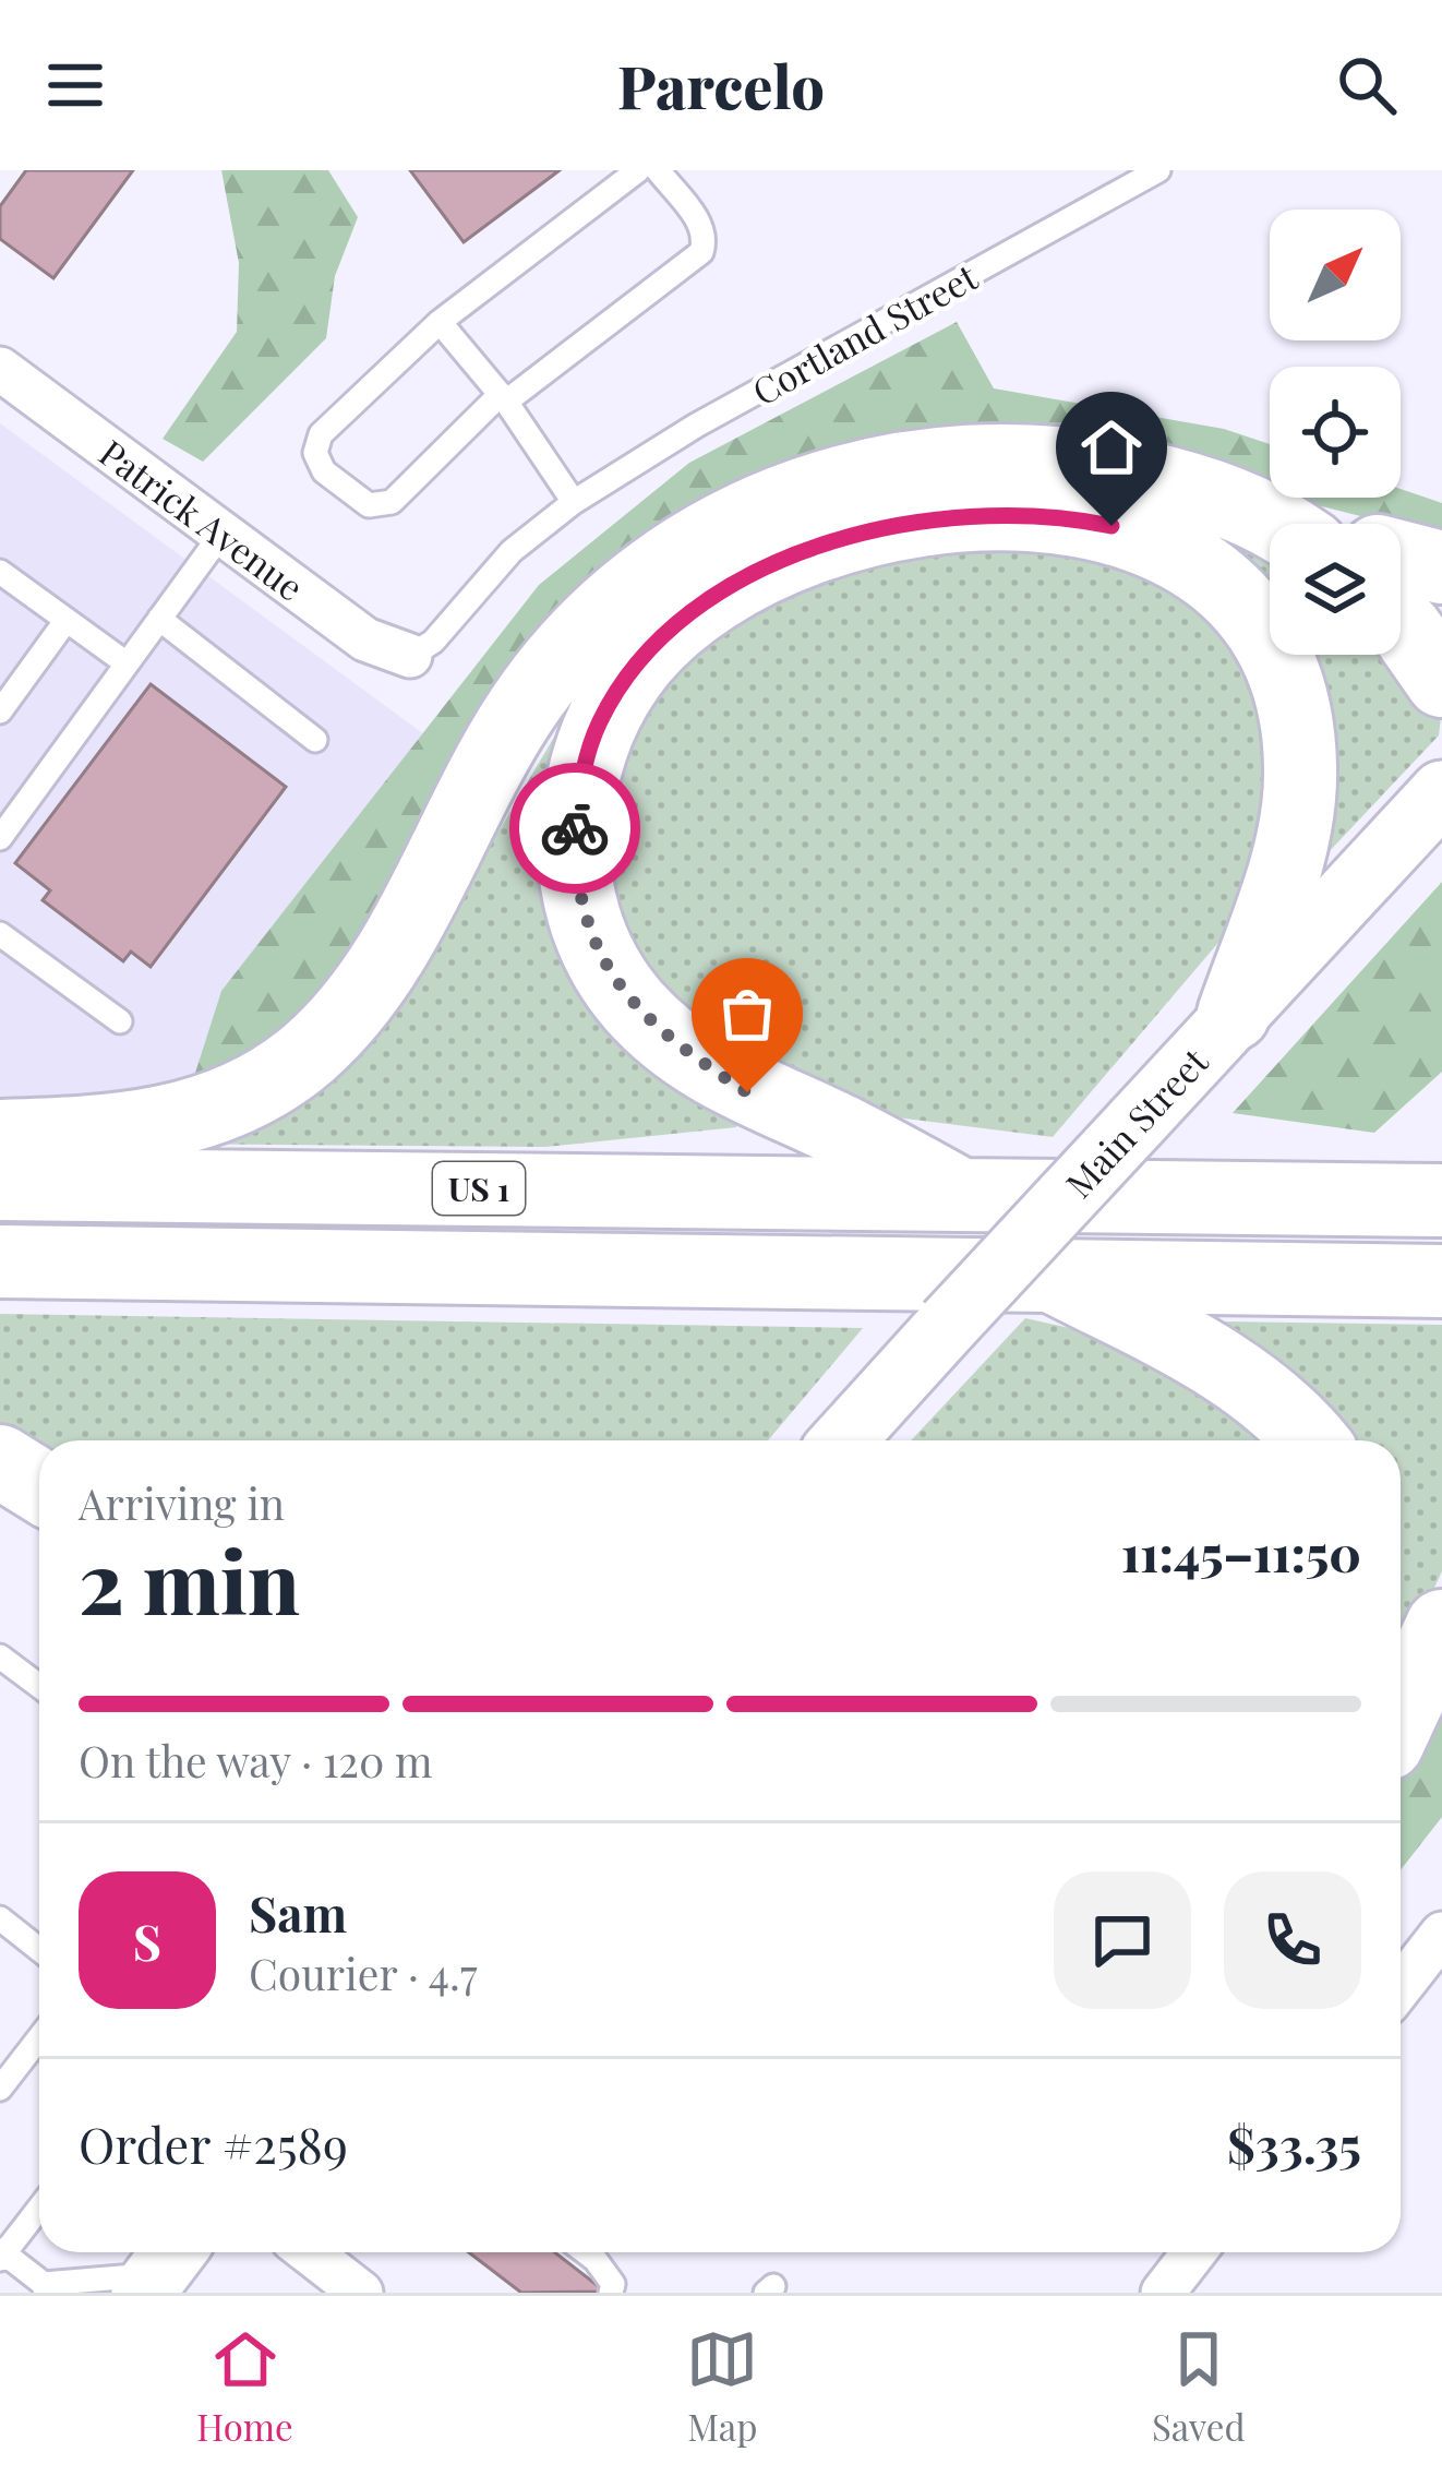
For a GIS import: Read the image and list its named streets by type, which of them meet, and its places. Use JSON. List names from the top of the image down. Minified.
{"streets":{"highway":["US 1"],"main road":["Main Street"],"street":["Patrick Avenue"],"lane":["Cortland Street"]},"crossings":[["Cortland Street","Patrick Avenue"]],"north":"top right","page":{"header":"Parcelo","heading":["2 min","Arriving in","11:45–11:50"],"panel":["Sam","Courier · 4.7","Order #2589","$33.35"],"bar":"On the way · 120 m","round":"S","tabs":["Home","Map","Saved"]}}
